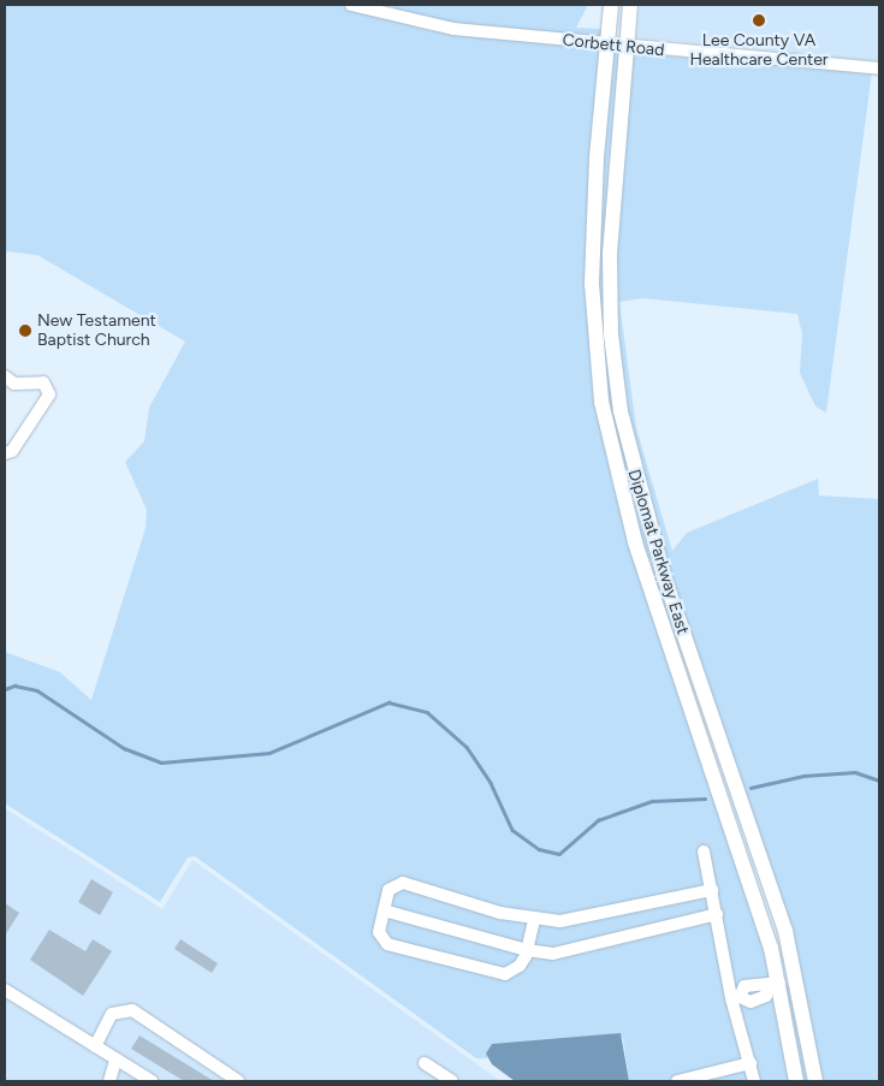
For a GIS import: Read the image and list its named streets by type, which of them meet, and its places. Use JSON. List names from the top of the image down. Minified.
{"streets":{"main road":["Diplomat Parkway East"],"street":["Corbett Road"]},"crossings":[["Corbett Road","Diplomat Parkway East"]],"places":["Lee County VA Healthcare Center","New Testament Baptist Church"]}
